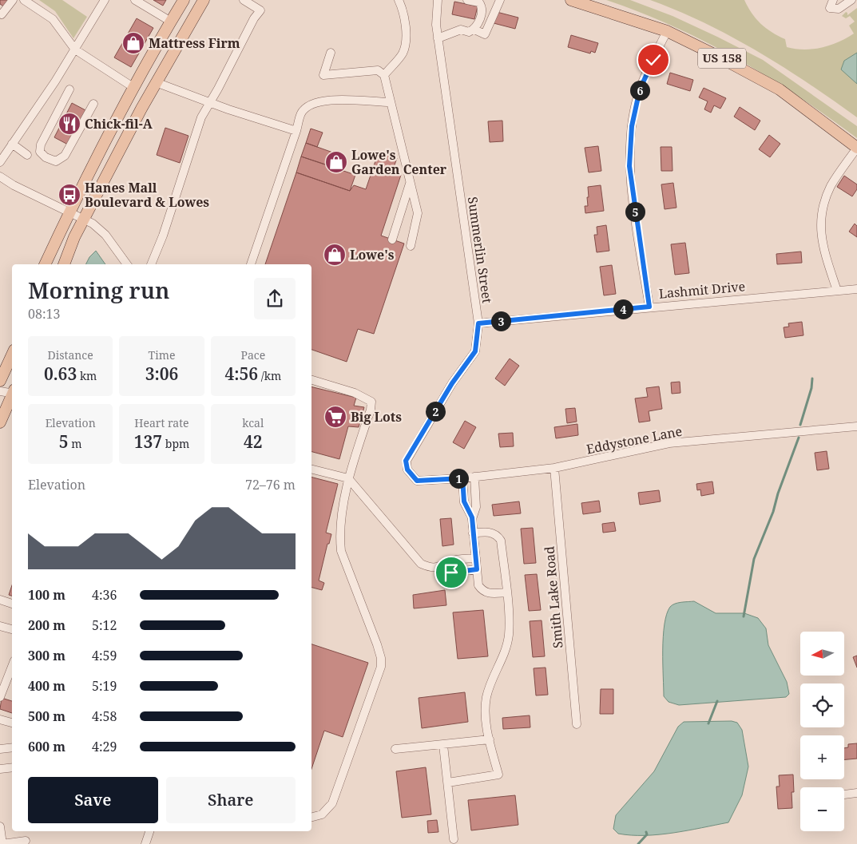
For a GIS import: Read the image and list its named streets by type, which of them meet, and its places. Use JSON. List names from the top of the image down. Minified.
{"streets":{"main road":["US 158"],"street":["Summerlin Street","Lashmit Drive","Eddystone Lane","Smith Lake Road"]},"crossings":[["Summerlin Street","Lashmit Drive"],["Summerlin Street","Eddystone Lane"],["Eddystone Lane","Smith Lake Road"]],"places":{"shop":["Mattress Firm","Lowe's Garden Center","Lowe's"],"restaurant":["Chick-fil-A"],"bus stop":["Hanes Mall Boulevard & Lowes"],"supermarket":["Big Lots"]},"north":"left","page":{"pins":["6","5","4","3","2","1"],"heading":["Morning run","08:13"],"stats":[["Distance","0.63 km"],["Time","3:06"],["Pace","4:56 /km"],["Elevation","5 m"],["Heart rate","137 bpm"],["kcal","42"]],"chart":["Elevation","72–76 m"],"list":[{"name":"100 m","note":"4:36"},{"name":"200 m","note":"5:12"},{"name":"300 m","note":"4:59"},{"name":"400 m","note":"5:19"},{"name":"500 m","note":"4:58"},{"name":"600 m","note":"4:29"}],"map_buttons":["+","−"],"buttons":["Save","Share"]}}
